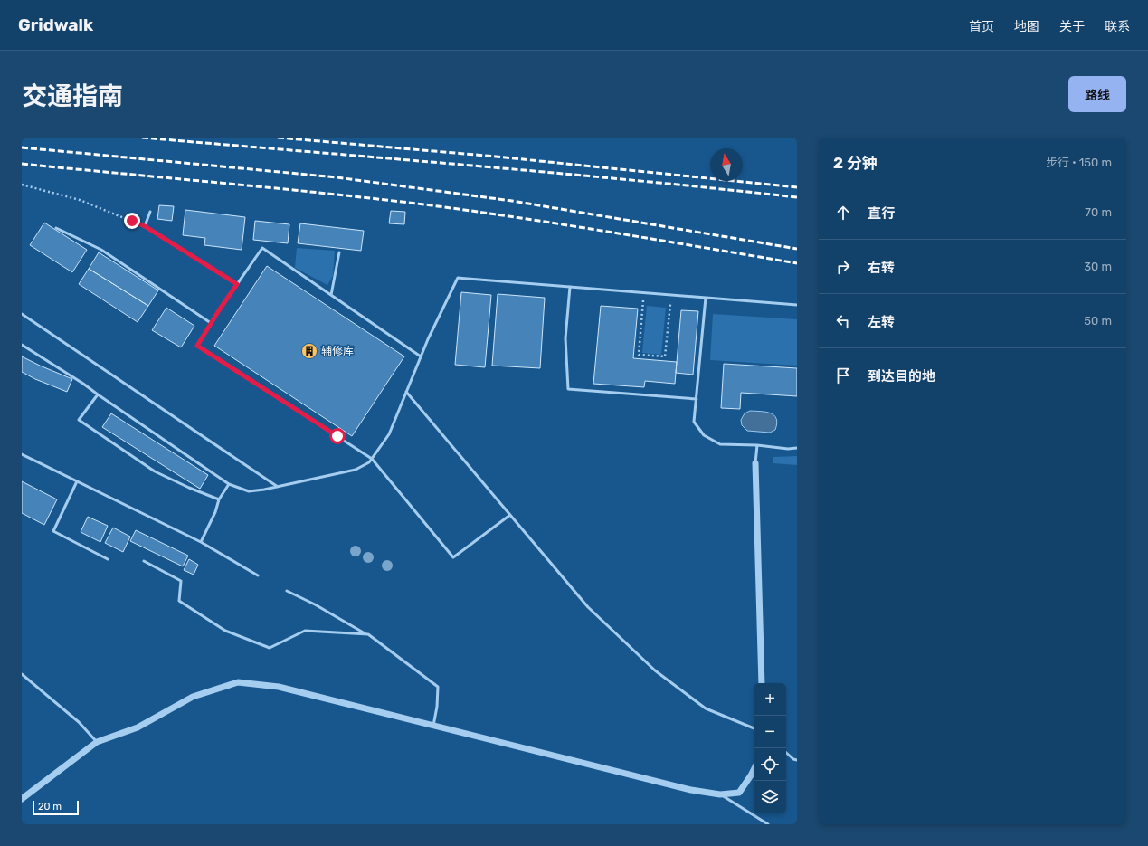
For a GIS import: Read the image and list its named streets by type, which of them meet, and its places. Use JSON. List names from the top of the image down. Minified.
{"places":{"building":["辅修库"]},"scale_bar":"20 m","north":"top","page":{"header":"Gridwalk","nav":["首页","地图","关于","联系"],"title":"交通指南","buttons":"路线","heading":["2 分钟","步行 · 150 m"],"list":[["直行","70 m"],["右转","30 m"],["左转","50 m"],"到达目的地"],"map_buttons":["+","−"],"scale":"20 m"}}
